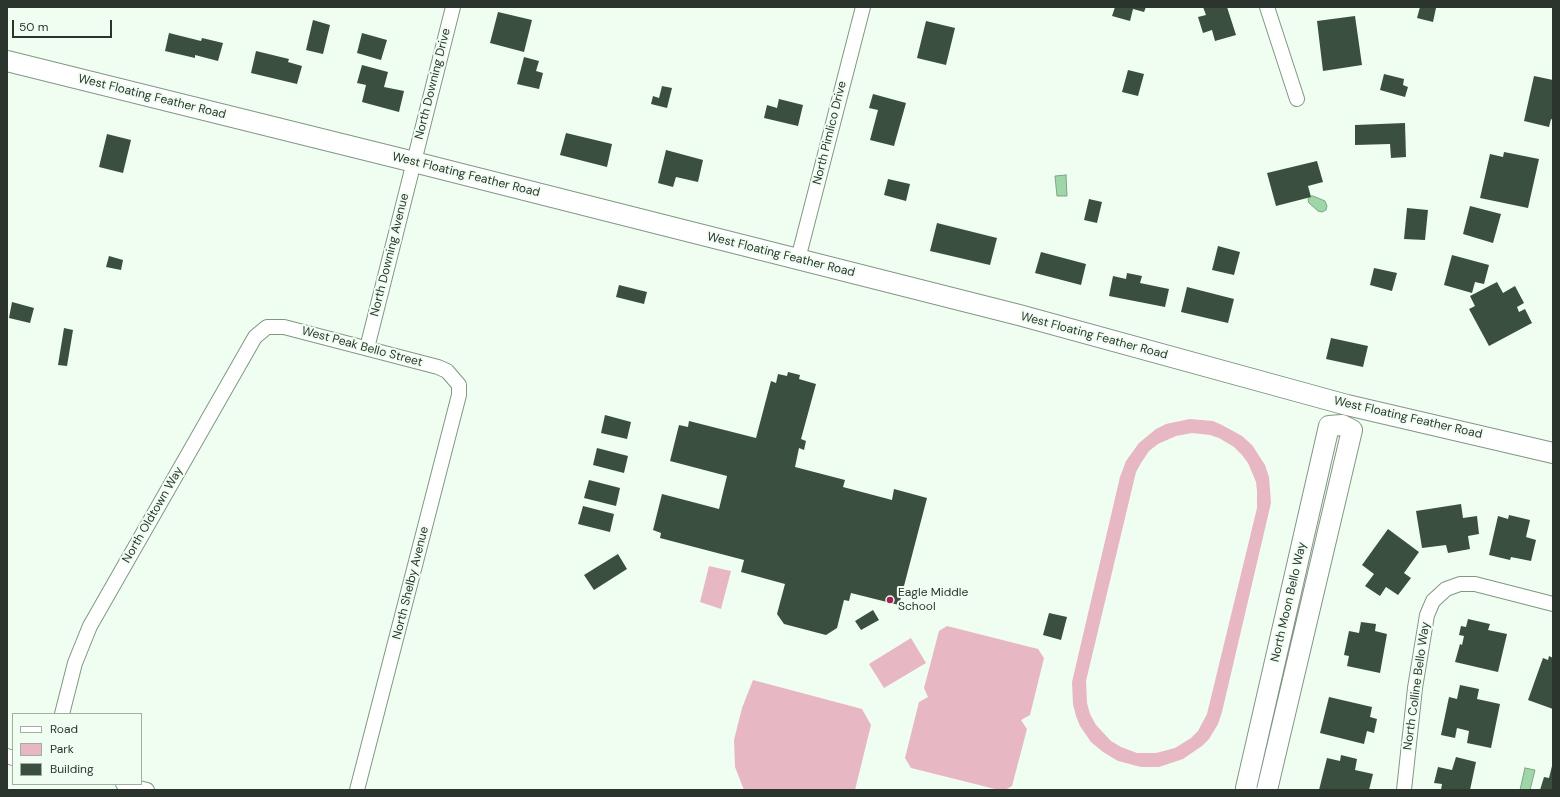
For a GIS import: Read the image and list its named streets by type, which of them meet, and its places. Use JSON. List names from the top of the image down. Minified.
{"streets":{"main road":["West Floating Feather Road","North Moon Bello Way"],"street":["North Downing Drive","North Pimlico Drive","North Downing Avenue","West Peak Bello Street","North Oldtown Way","North Shelby Avenue","North Colline Bello Way"]},"crossings":[["North Downing Drive","West Floating Feather Road"],["North Downing Drive","North Downing Avenue"],["West Floating Feather Road","North Pimlico Drive"],["West Floating Feather Road","North Downing Avenue"],["North Downing Avenue","West Peak Bello Street"],["West Peak Bello Street","North Oldtown Way"],["West Peak Bello Street","North Shelby Avenue"]],"places":["Eagle Middle School"],"legend":["Road","Park","Building"],"scale_bar":"50 m"}
